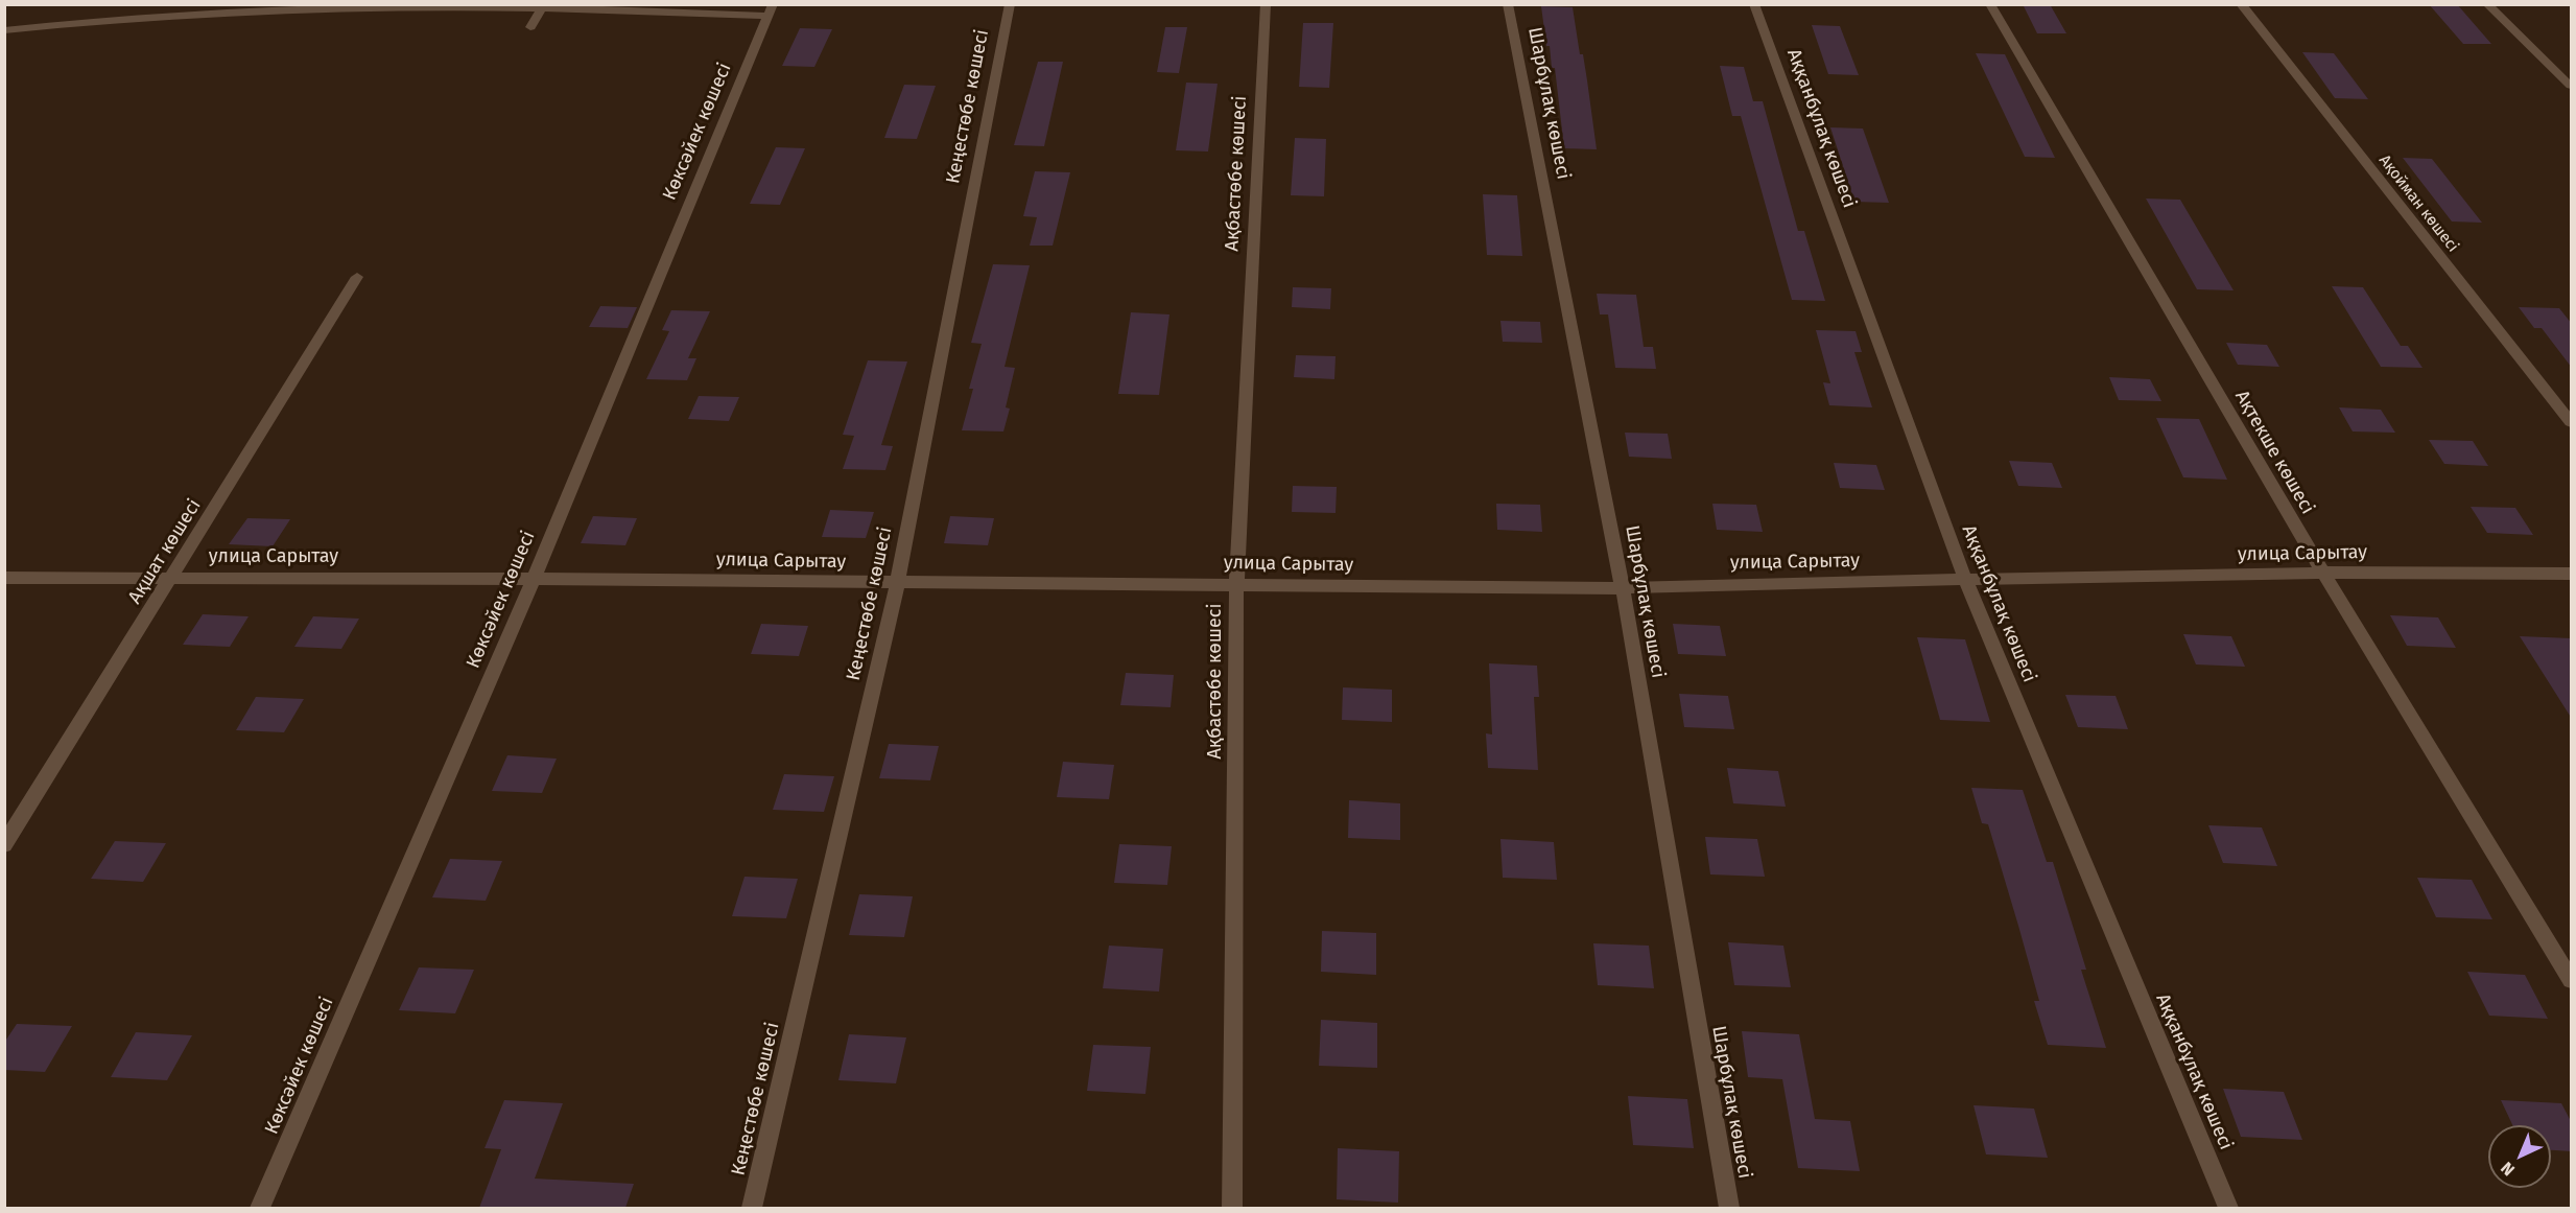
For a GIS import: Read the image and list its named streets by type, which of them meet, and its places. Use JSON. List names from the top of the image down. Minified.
{"streets":{"street":["Шарбұлақ көшесі","Кеңестөбе көшесі","Аққанбұлақ көшесі","Көксәйек көшесі","Ақбастөбе көшесі","Ақойман көшесі","Ақтекше көшесі","Ақшат көшесі","улица Сарытау"]},"crossings":[["Шарбұлақ көшесі","улица Сарытау"],["Кеңестөбе көшесі","улица Сарытау"],["Аққанбұлақ көшесі","улица Сарытау"],["Көксәйек көшесі","улица Сарытау"],["Ақбастөбе көшесі","улица Сарытау"],["Ақтекше көшесі","улица Сарытау"],["Ақшат көшесі","улица Сарытау"]],"north":"bottom left"}
